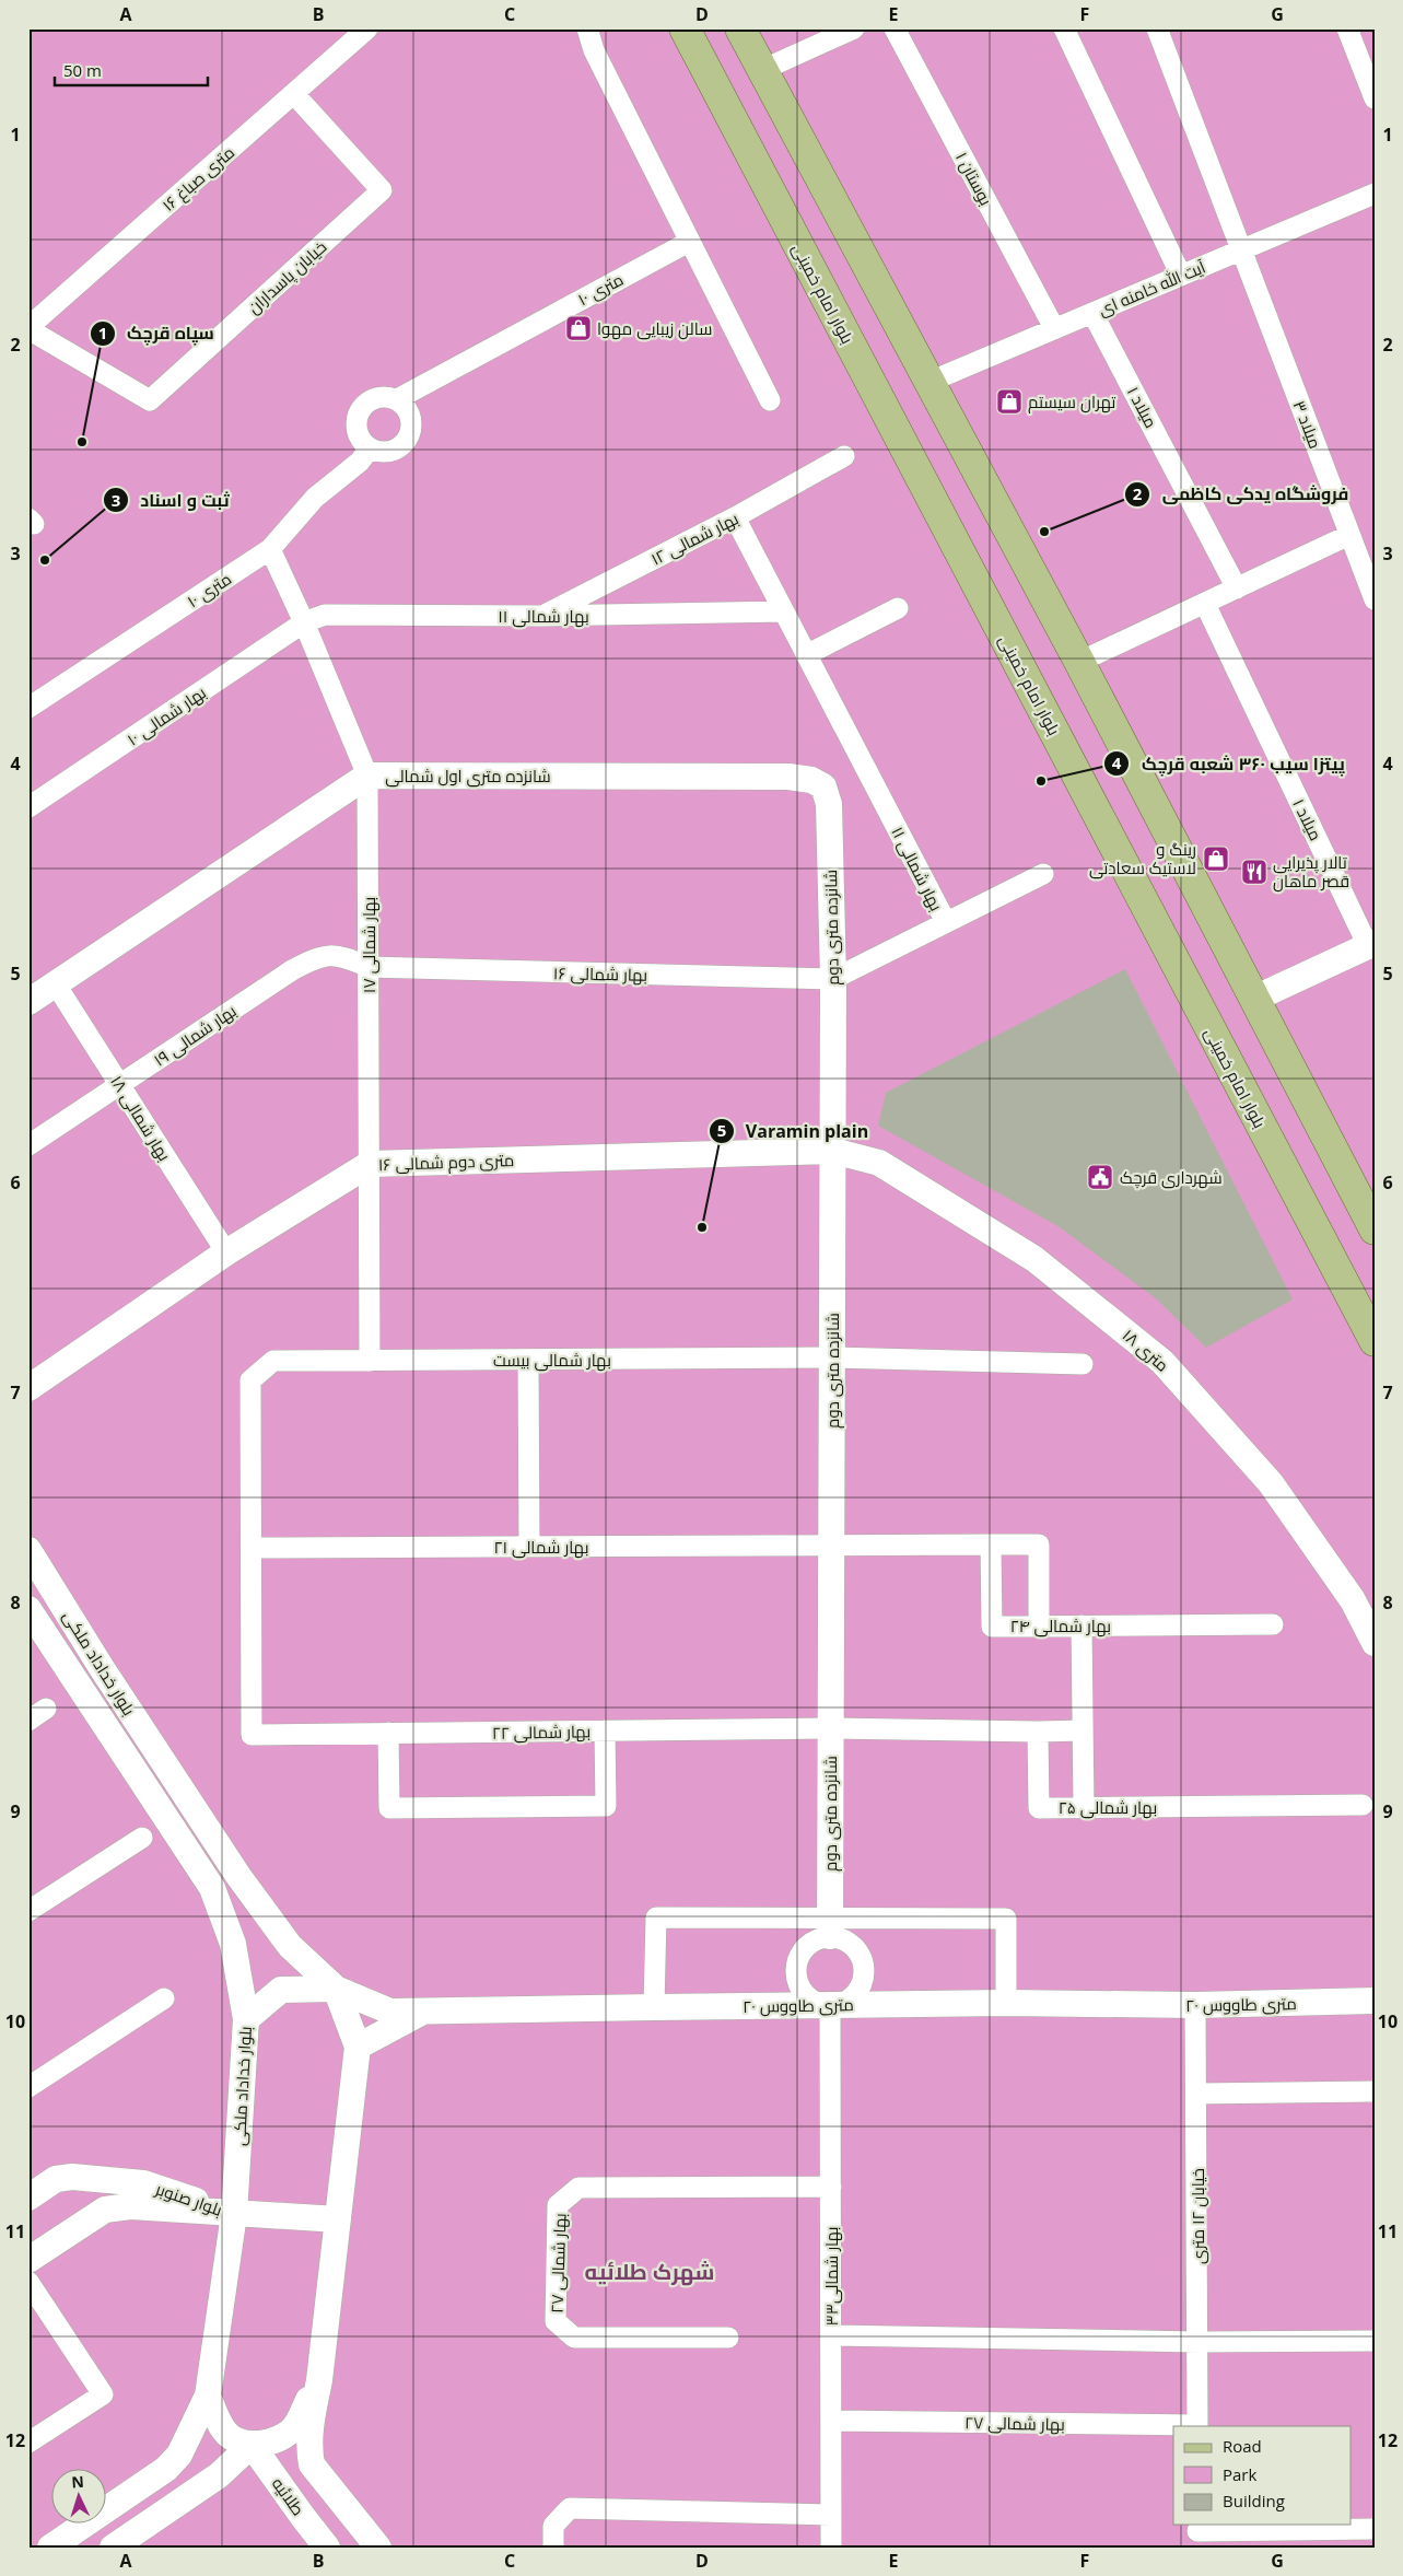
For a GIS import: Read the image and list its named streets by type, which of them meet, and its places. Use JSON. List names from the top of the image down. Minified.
{"streets":{"main road":["بلوار امام خمینی"],"street":["۱۶ متری صباغ","بوستان ۱","خیابان پاسداران","آیت الله خامنه ای","۱۰ متری","میلاد ۱","میلاد ۳","بهار شمالی ۱۲","بهار شمالی ۱۱","بهار شمالی ۱۰","شانزده متری اول شمالی","شانزده متری دوم","بهار شمالی ۱۷","بهار شمالی ۱۶","بهار شمالی ۱۹","بهار شمالی ۱۸","۱۶ متری دوم شمالی","۱۸ متری","بهار شمالی بیست","بهار شمالی ۲۱","بهار شمالی ۲۴","بلوار خداداد ملکی","بهار شمالی ۲۲","بهار شمالی ۲۵","۲۰ متری طاووس","بلوار صنوبر","خیابان ۱۲ متری","بهار شمالی ۲۷","بهار شمالی۳۳","طلائیه"]},"crossings":[["۱۶ متری صباغ","خیابان پاسداران"],["بوستان ۱","آیت الله خامنه ای"],["آیت الله خامنه ای","میلاد ۱"],["آیت الله خامنه ای","میلاد ۳"],["۱۰ متری","بهار شمالی ۱۷"],["بهار شمالی ۱۲","بهار شمالی ۱۱"],["بهار شمالی ۱۱","بهار شمالی ۱۰"],["بهار شمالی ۱۱","بهار شمالی ۱۷"],["بهار شمالی ۱۰","بهار شمالی ۱۷"],["شانزده متری اول شمالی","شانزده متری دوم"],["شانزده متری اول شمالی","بهار شمالی ۱۷"],["شانزده متری اول شمالی","بهار شمالی ۱۸"],["شانزده متری دوم","بهار شمالی ۱۶"],["شانزده متری دوم","۱۶ متری دوم شمالی"],["شانزده متری دوم","۱۸ متری"],["شانزده متری دوم","بهار شمالی بیست"],["شانزده متری دوم","بهار شمالی ۲۱"],["شانزده متری دوم","بهار شمالی ۲۲"],["شانزده متری دوم","۲۰ متری طاووس"],["شانزده متری دوم","بهار شمالی۳۳"],["بهار شمالی ۱۷","بهار شمالی ۱۶"],["بهار شمالی ۱۷","بهار شمالی ۱۹"],["بهار شمالی ۱۷","۱۶ متری دوم شمالی"],["بهار شمالی ۱۷","بهار شمالی بیست"],["بهار شمالی ۱۶","بهار شمالی ۱۹"],["بهار شمالی ۱۹","بهار شمالی ۱۸"],["بهار شمالی ۱۸","۱۶ متری دوم شمالی"],["۱۶ متری دوم شمالی","۱۸ متری"],["بهار شمالی بیست","بهار شمالی ۲۱"],["بهار شمالی بیست","بهار شمالی ۲۲"],["بهار شمالی ۲۱","بهار شمالی ۲۲"],["بلوار خداداد ملکی","۲۰ متری طاووس"],["بلوار خداداد ملکی","بلوار صنوبر"],["۲۰ متری طاووس","خیابان ۱۲ متری"],["۲۰ متری طاووس","بهار شمالی۳۳"],["خیابان ۱۲ متری","بهار شمالی ۲۷"],["بهار شمالی ۲۷","بهار شمالی۳۳"]],"districts":["شهرک طلائیه"],"places":{"shop":["سالن زیبایی مهوا","تهران سیستم","رینگ و لاستیک سعادتی"],"other":["سپاه قرچک","فروشگاه یدکی کاظمی","ثبت و اسناد","پیتزا سیب ۳۶۰ شعبه قرچک","Varamin plain"],"restaurant":["تالار پذیرایی قصر ماهان"],"public building":["شهرداری قرچک"]},"legend":["Road","Park","Building"],"scale_bar":"50 m","north":"top","grid":{"columns":["A","B","C","D","E","F","G"],"rows":["1","2","3","4","5","6","7","8","9","10","11","12"]}}
